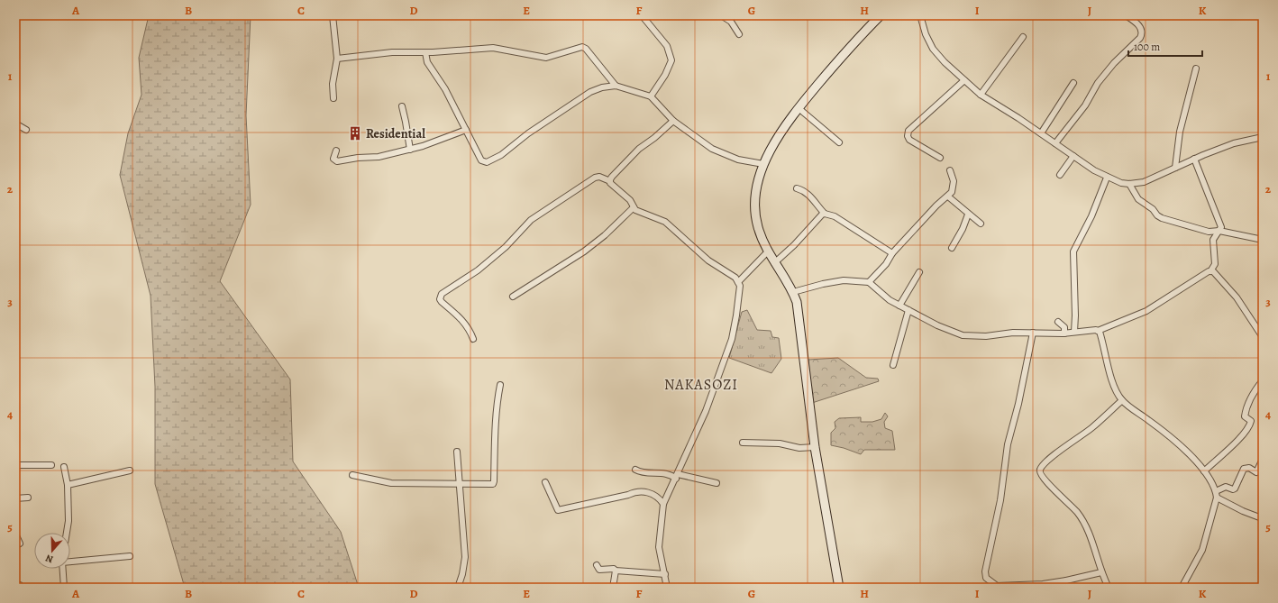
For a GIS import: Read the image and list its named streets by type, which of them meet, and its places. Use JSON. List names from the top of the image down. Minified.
{"districts":["NAKASOZI"],"places":{"building":["Residential"]},"scale_bar":"100 m","north":"bottom","grid":{"columns":["A","B","C","D","E","F","G","H","I","J","K"],"rows":["1","2","3","4","5"]}}
